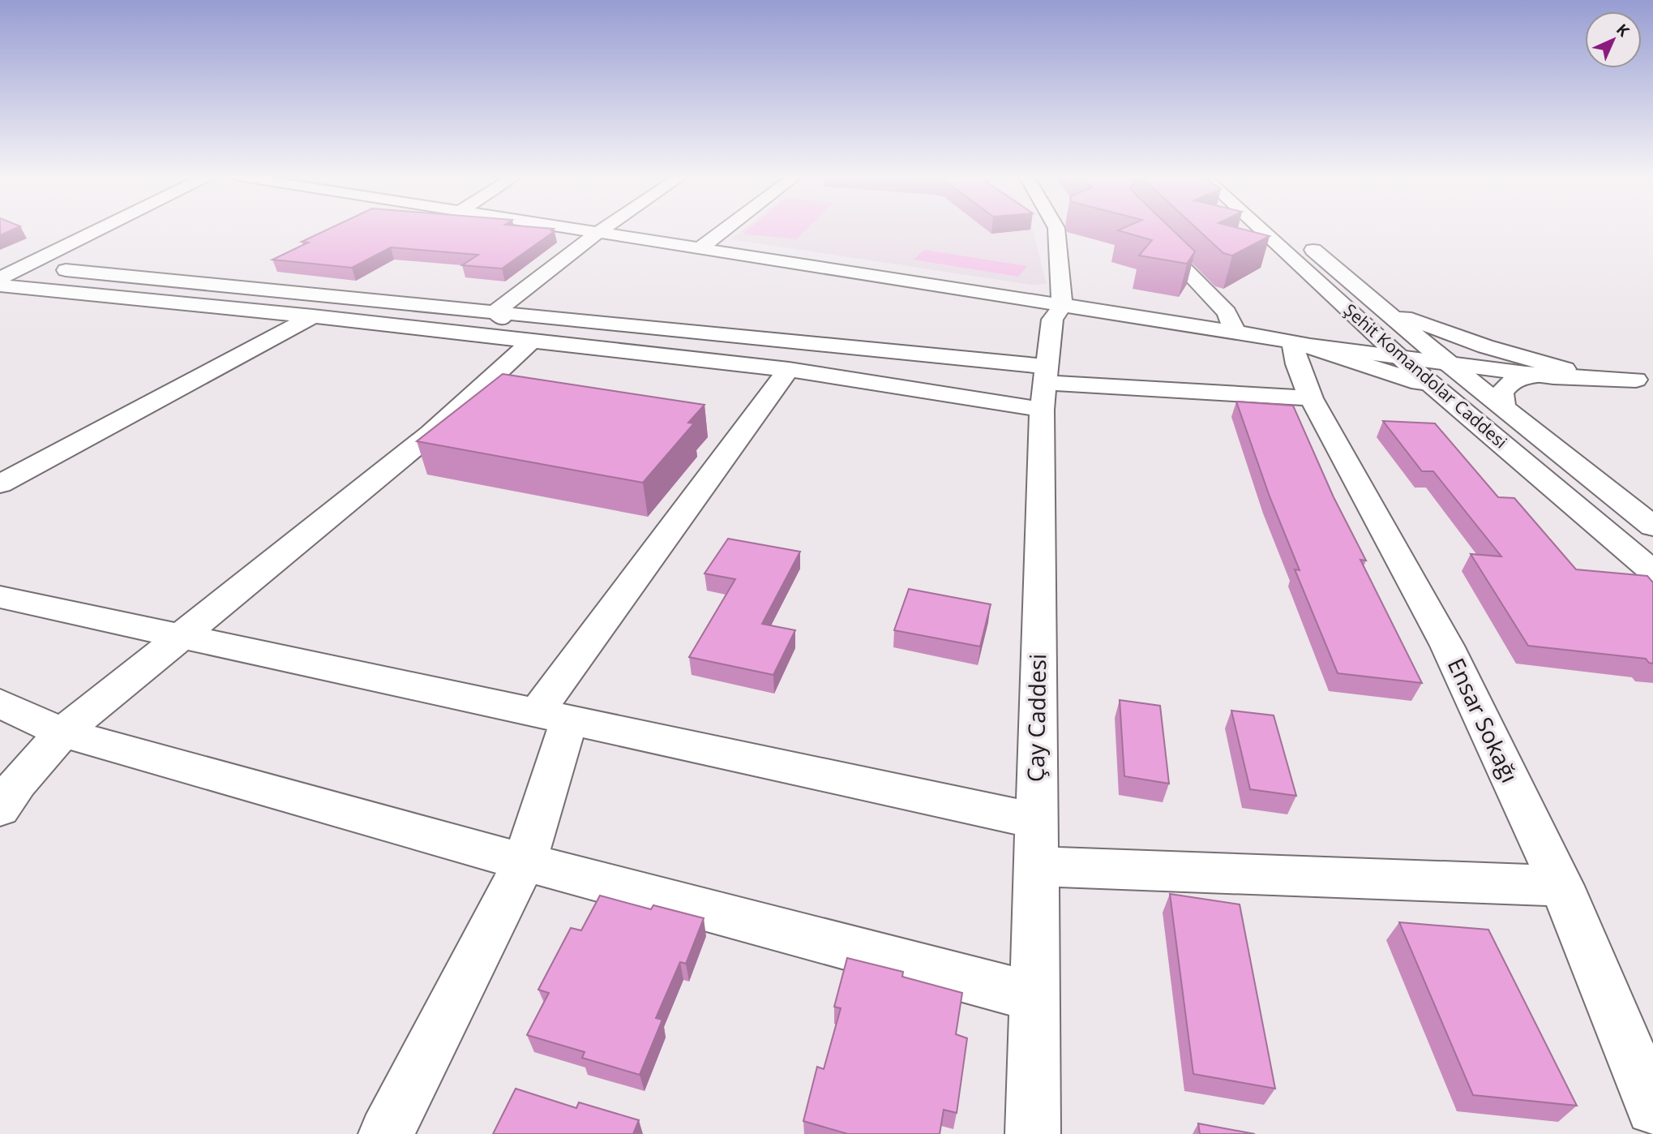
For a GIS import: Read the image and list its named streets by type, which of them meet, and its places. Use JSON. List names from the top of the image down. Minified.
{"streets":{"street":["Şehit Komandolar Caddesi","Çay Caddesi","Ensar Sokağı"]},"north":"top right"}
